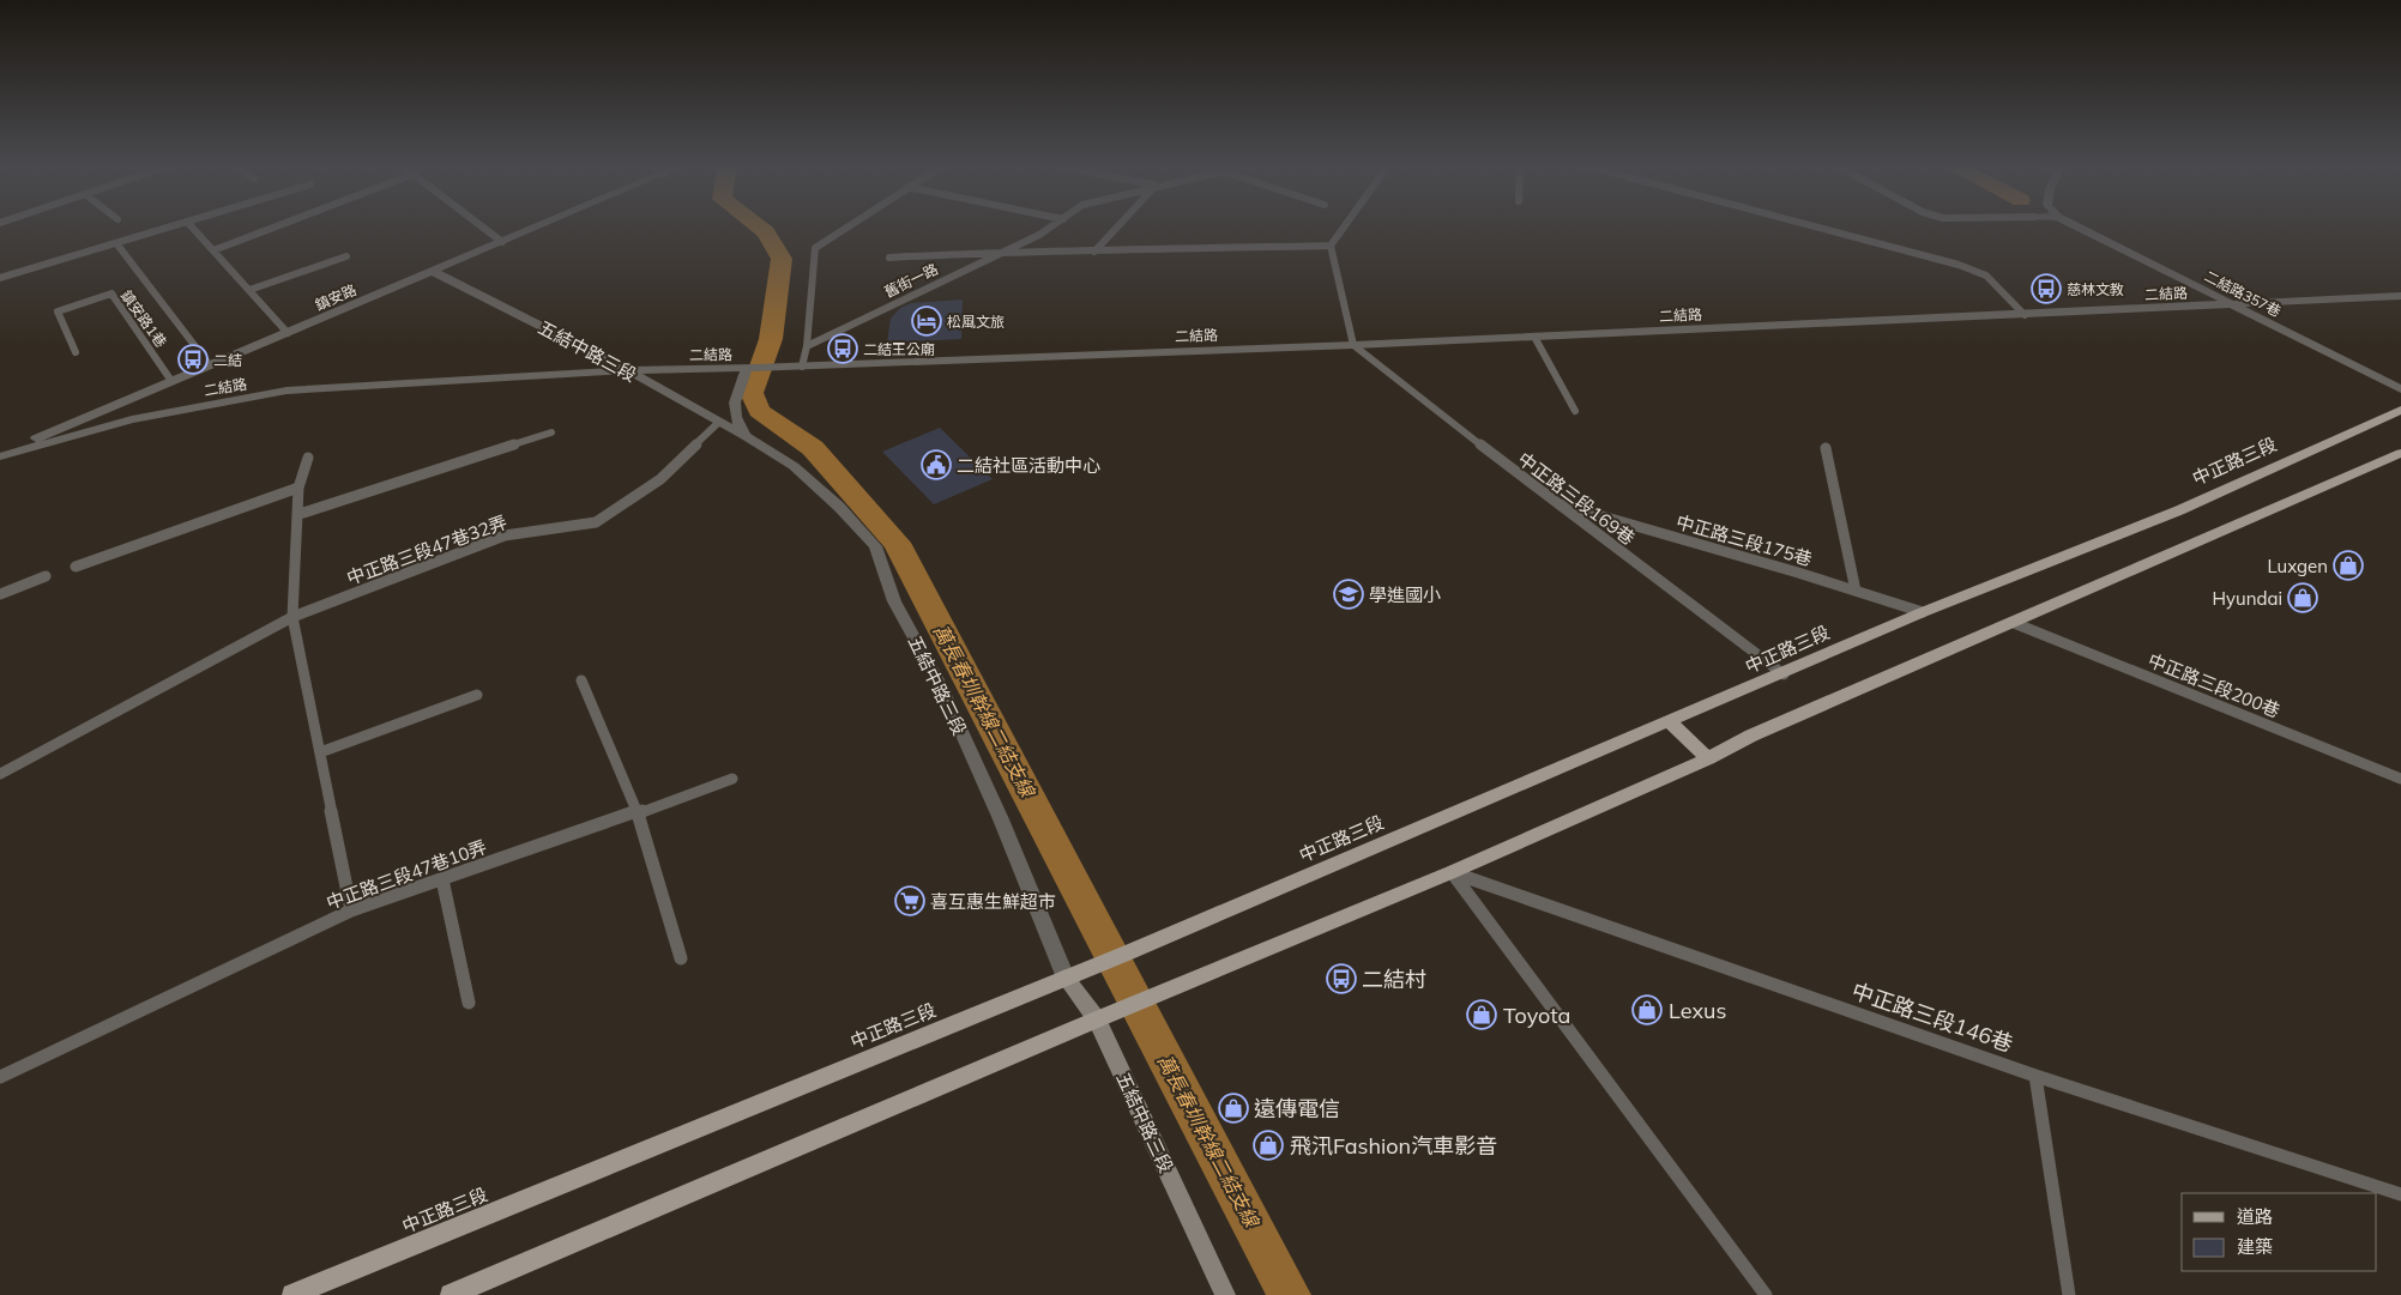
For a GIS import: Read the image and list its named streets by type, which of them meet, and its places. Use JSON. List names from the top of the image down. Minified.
{"streets":{"main road":["中正路三段"],"street":["二結路","二結路357巷","鎮安路","五結中路三段"],"lane":["舊街一路","鎮安路1巷","中正路三段169巷","中正路三段175巷","中正路三段47巷32弄","中正路三段200巷","中正路三段47巷10弄","中正路三段146巷"]},"crossings":[["二結路","二結路357巷"],["二結路","鎮安路"],["二結路","五結中路三段"],["二結路","中正路三段169巷"],["鎮安路","鎮安路1巷"],["鎮安路","五結中路三段"],["五結中路三段","中正路三段"],["五結中路三段","中正路三段47巷32弄"],["中正路三段","中正路三段169巷"],["中正路三段","中正路三段175巷"],["中正路三段169巷","中正路三段175巷"]],"water":["萬長春圳幹線二結支線"],"places":{"bus stop":["慈林文教","二結王公廟","二結","二結村"],"hotel":["松風文旅"],"public building":["二結社區活動中心"],"shop":["Luxgen","Hyundai","Lexus","Toyota","遠傳電信","飛汛Fashion汽車影音"],"school or university":["學進國小"],"supermarket":["喜互惠生鮮超市"]},"legend":["道路","建築"]}
